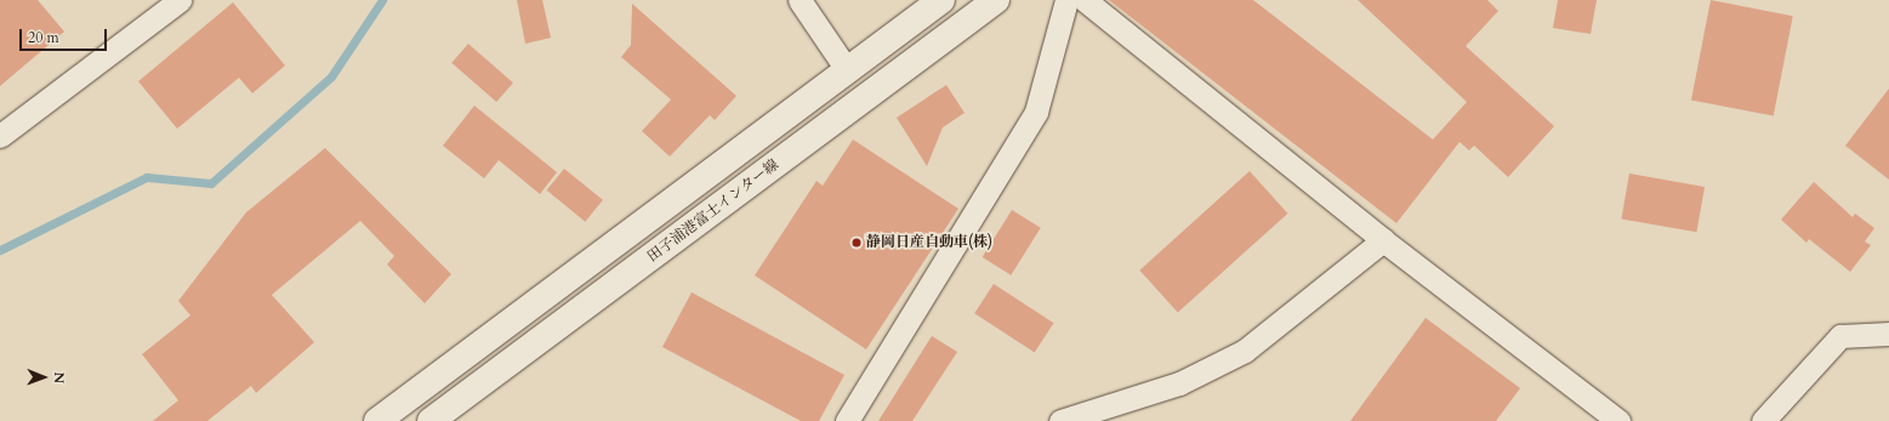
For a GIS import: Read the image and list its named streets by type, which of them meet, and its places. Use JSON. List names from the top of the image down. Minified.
{"streets":{"main road":["田子浦港富士インター線"]},"places":["静岡日産自動車(株)"],"scale_bar":"20 m","north":"right"}
